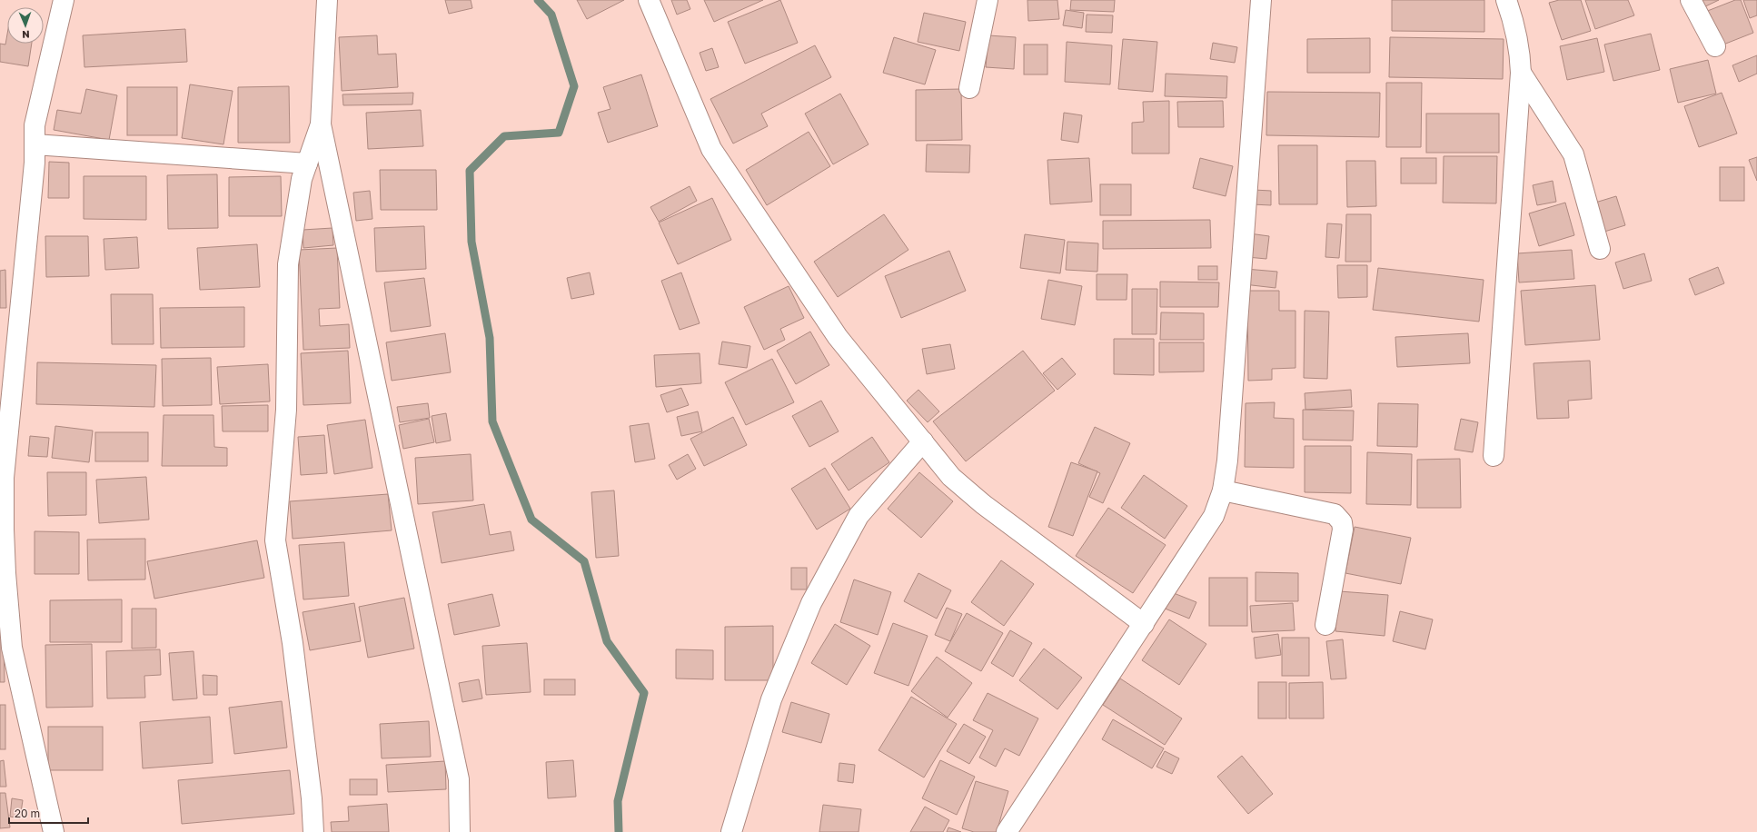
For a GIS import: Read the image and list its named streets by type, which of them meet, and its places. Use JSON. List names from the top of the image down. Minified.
{"scale_bar":"20 m","north":"bottom"}
